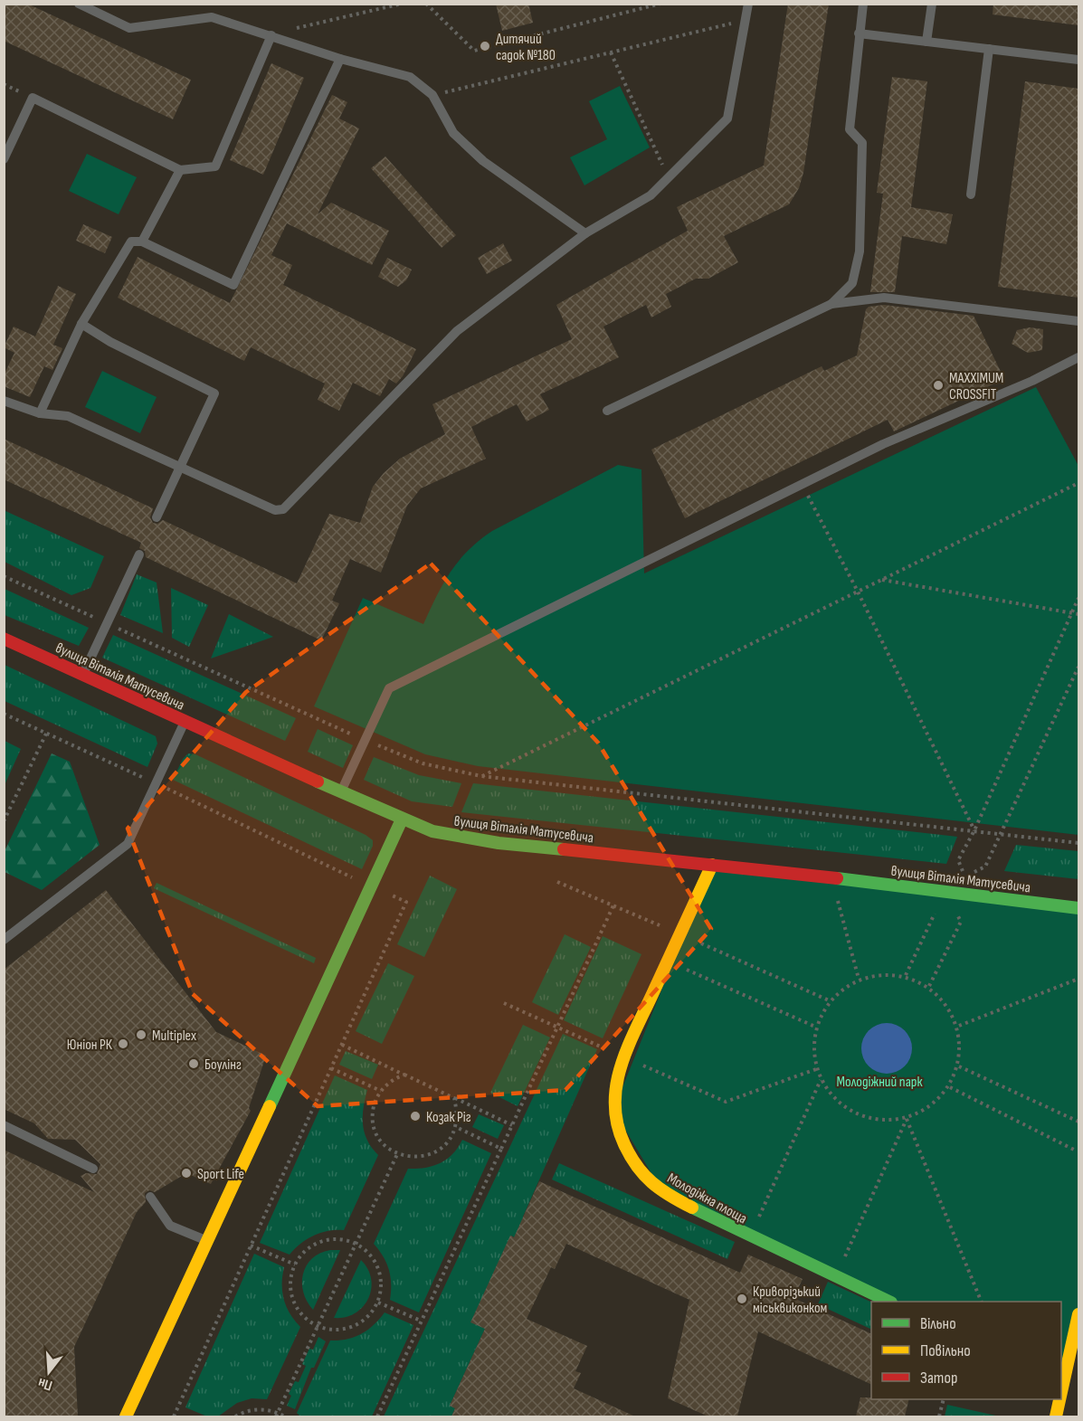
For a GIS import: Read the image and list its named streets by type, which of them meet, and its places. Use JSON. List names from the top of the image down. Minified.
{"streets":{"street":["вулиця Віталія Матусевича","Молодіжна площа"]},"crossings":[["вулиця Віталія Матусевича","Молодіжна площа"]],"parks":["Молодіжний парк"],"places":["Дитячий садок №180","MAXXIMUM CROSSFIT","Multiplex","Юніон РК","Боулінг","Козак Ріг","Sport Life","Криворізький міськвиконком"],"legend":["Вільно","Повільно","Затор"],"north":"bottom"}
